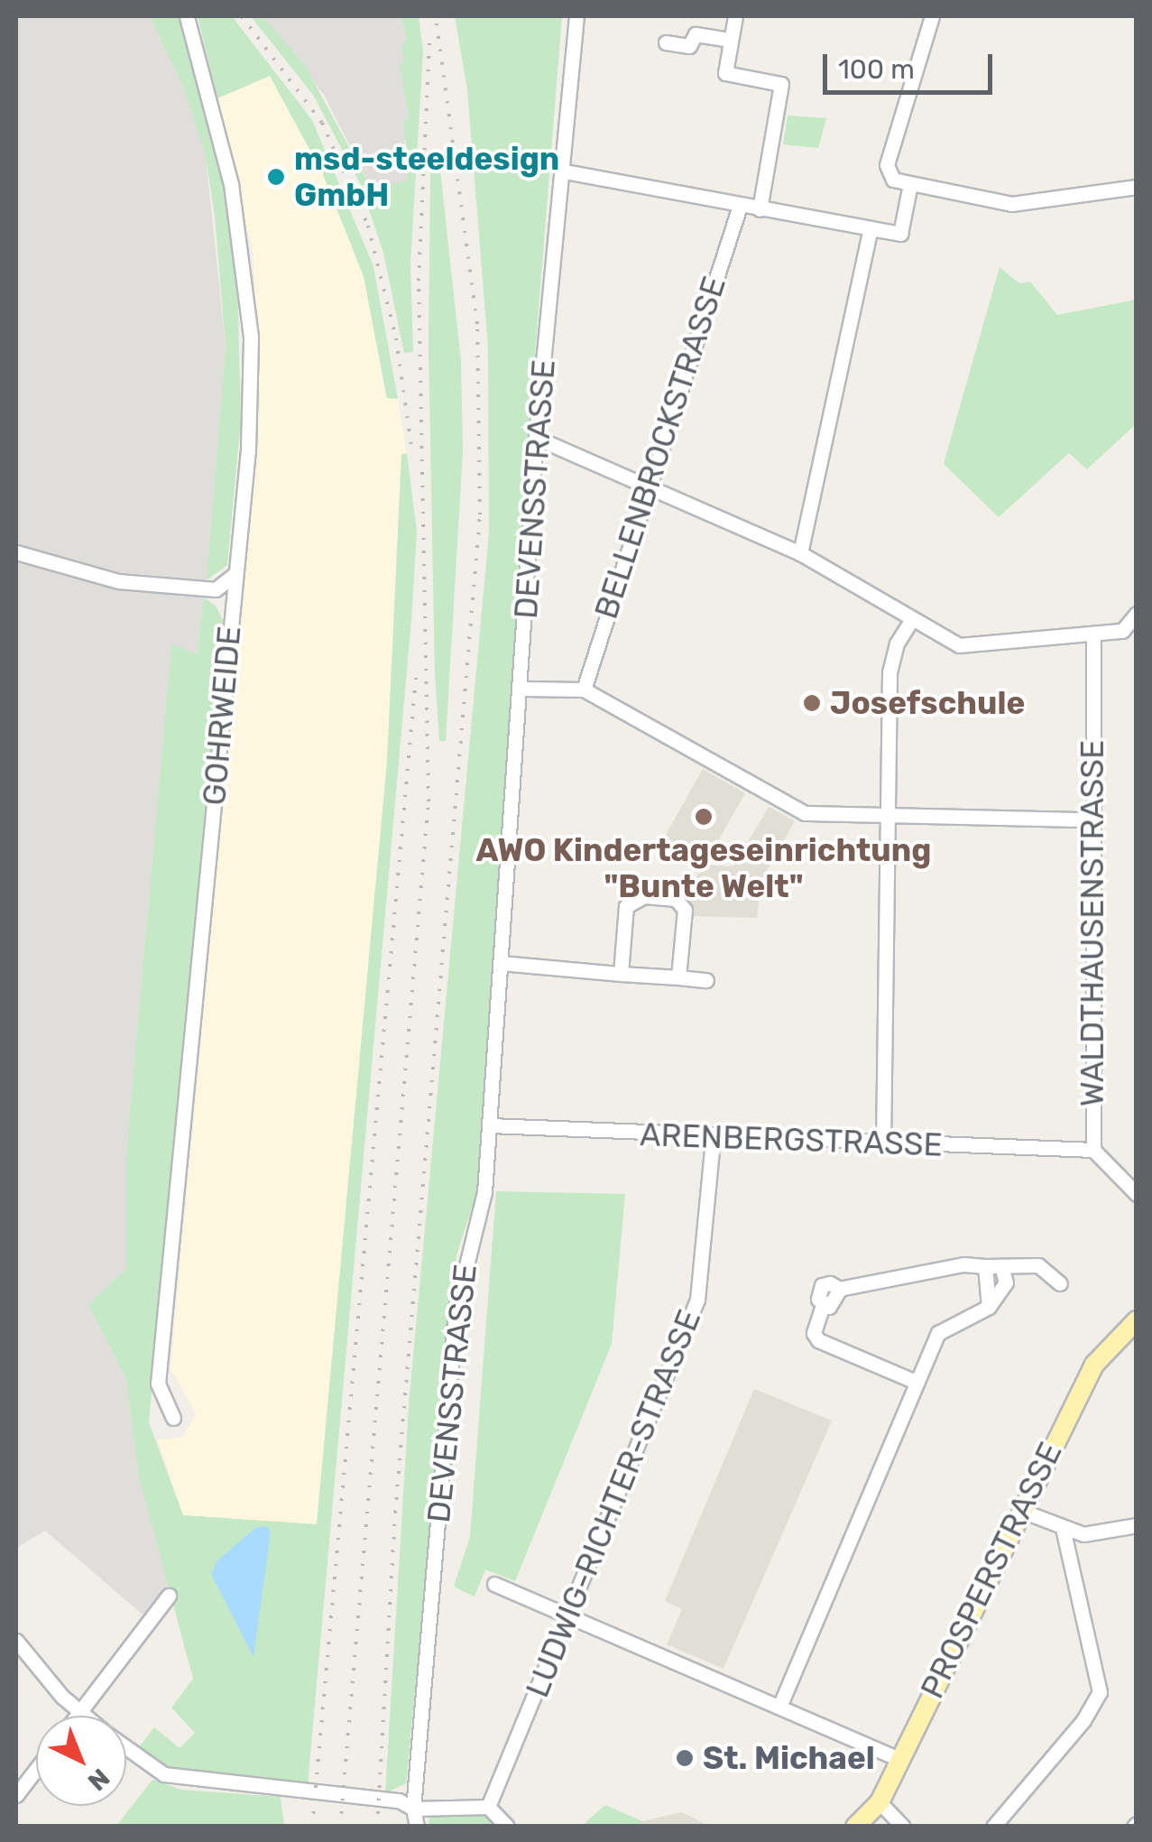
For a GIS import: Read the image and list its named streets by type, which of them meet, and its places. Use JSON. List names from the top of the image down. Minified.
{"streets":{"main road":["PROSPERSTRASSE"],"street":["BELLENBROCKSTRASSE","DEVENSSTRASSE","GOHRWEIDE","WALDTHAUSENSTRASSE","ARENBERGSTRASSE","LUDWIG-RICHTER-STRASSE"]},"crossings":[["DEVENSSTRASSE","ARENBERGSTRASSE"],["WALDTHAUSENSTRASSE","ARENBERGSTRASSE"],["ARENBERGSTRASSE","LUDWIG-RICHTER-STRASSE"]],"places":["msd-steeldesign GmbH","Josefschule","AWO Kindertageseinrichtung \"Bunte Welt\"","St. Michael"],"scale_bar":"100 m","north":"bottom right"}
